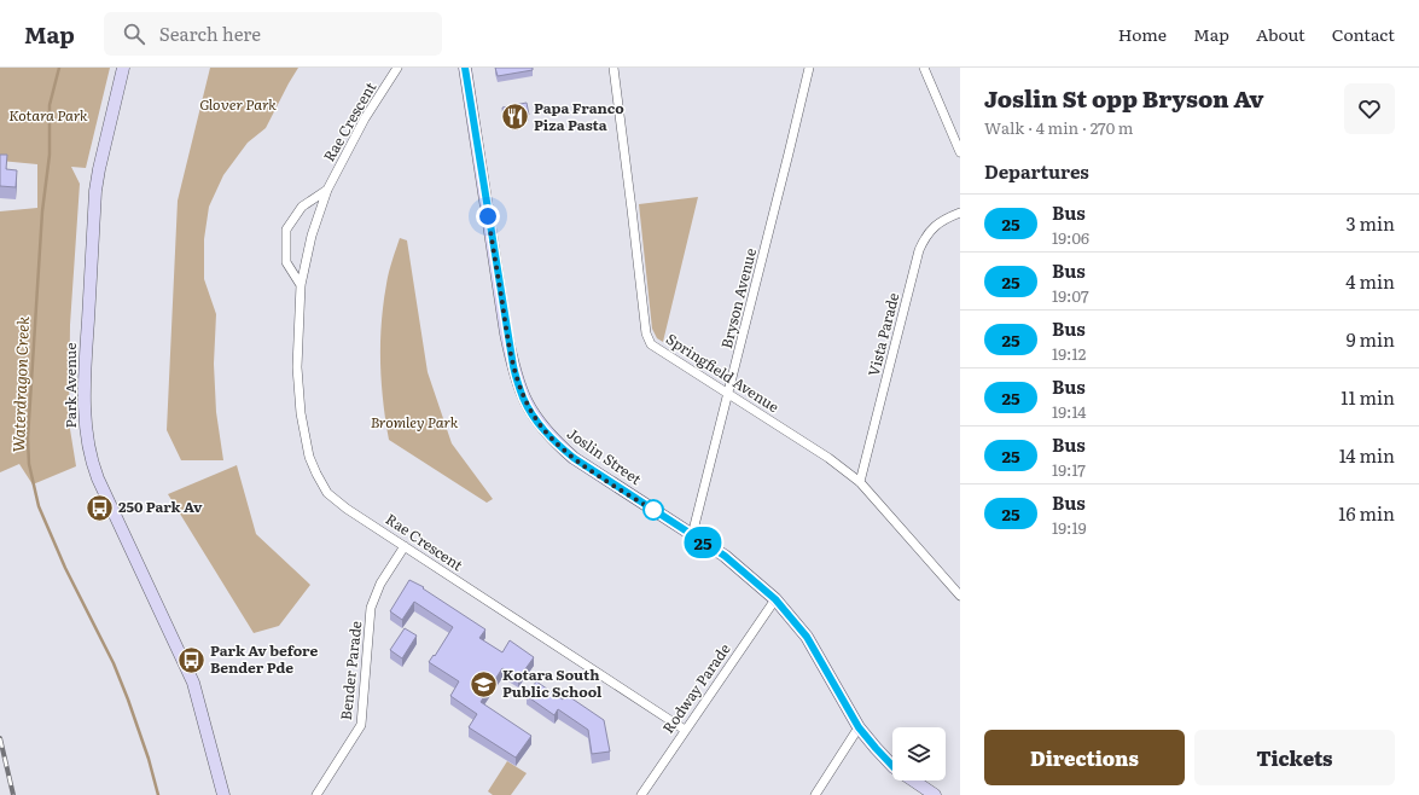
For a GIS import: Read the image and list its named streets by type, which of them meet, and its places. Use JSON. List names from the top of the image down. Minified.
{"streets":{"street":["Rae Crescent","Bryson Avenue","Vista Parade","Springfield Avenue","Park Avenue","Joslin Street","Bender Parade","Rodway Parade"]},"crossings":[["Rae Crescent","Bender Parade"],["Rae Crescent","Rodway Parade"],["Bryson Avenue","Springfield Avenue"],["Bryson Avenue","Joslin Street"],["Vista Parade","Springfield Avenue"],["Joslin Street","Rodway Parade"]],"water":["Waterdragon Creek"],"parks":["Glover Park","Kotara Park","Bromley Park"],"places":{"restaurant":["Papa Franco Piza Pasta"],"bus stop":["250 Park Av","Park Av before Bender Pde"],"school or university":["Kotara South Public School"]},"lines":["bus line 25"],"page":{"header":"Map","search":"Search here","nav":["Home","Map","About","Contact"],"on_map":"25","heading":[["Joslin St opp Bryson Av","Walk · 4 min · 270 m"],"Departures"],"list":[{"mark":"25","name":"Bus","note":"19:06","value":"3 min"},{"mark":"25","name":"Bus","note":"19:07","value":"4 min"},{"mark":"25","name":"Bus","note":"19:12","value":"9 min"},{"mark":"25","name":"Bus","note":"19:14","value":"11 min"},{"mark":"25","name":"Bus","note":"19:17","value":"14 min"},{"mark":"25","name":"Bus","note":"19:19","value":"16 min"}],"buttons":["Directions","Tickets"]}}
